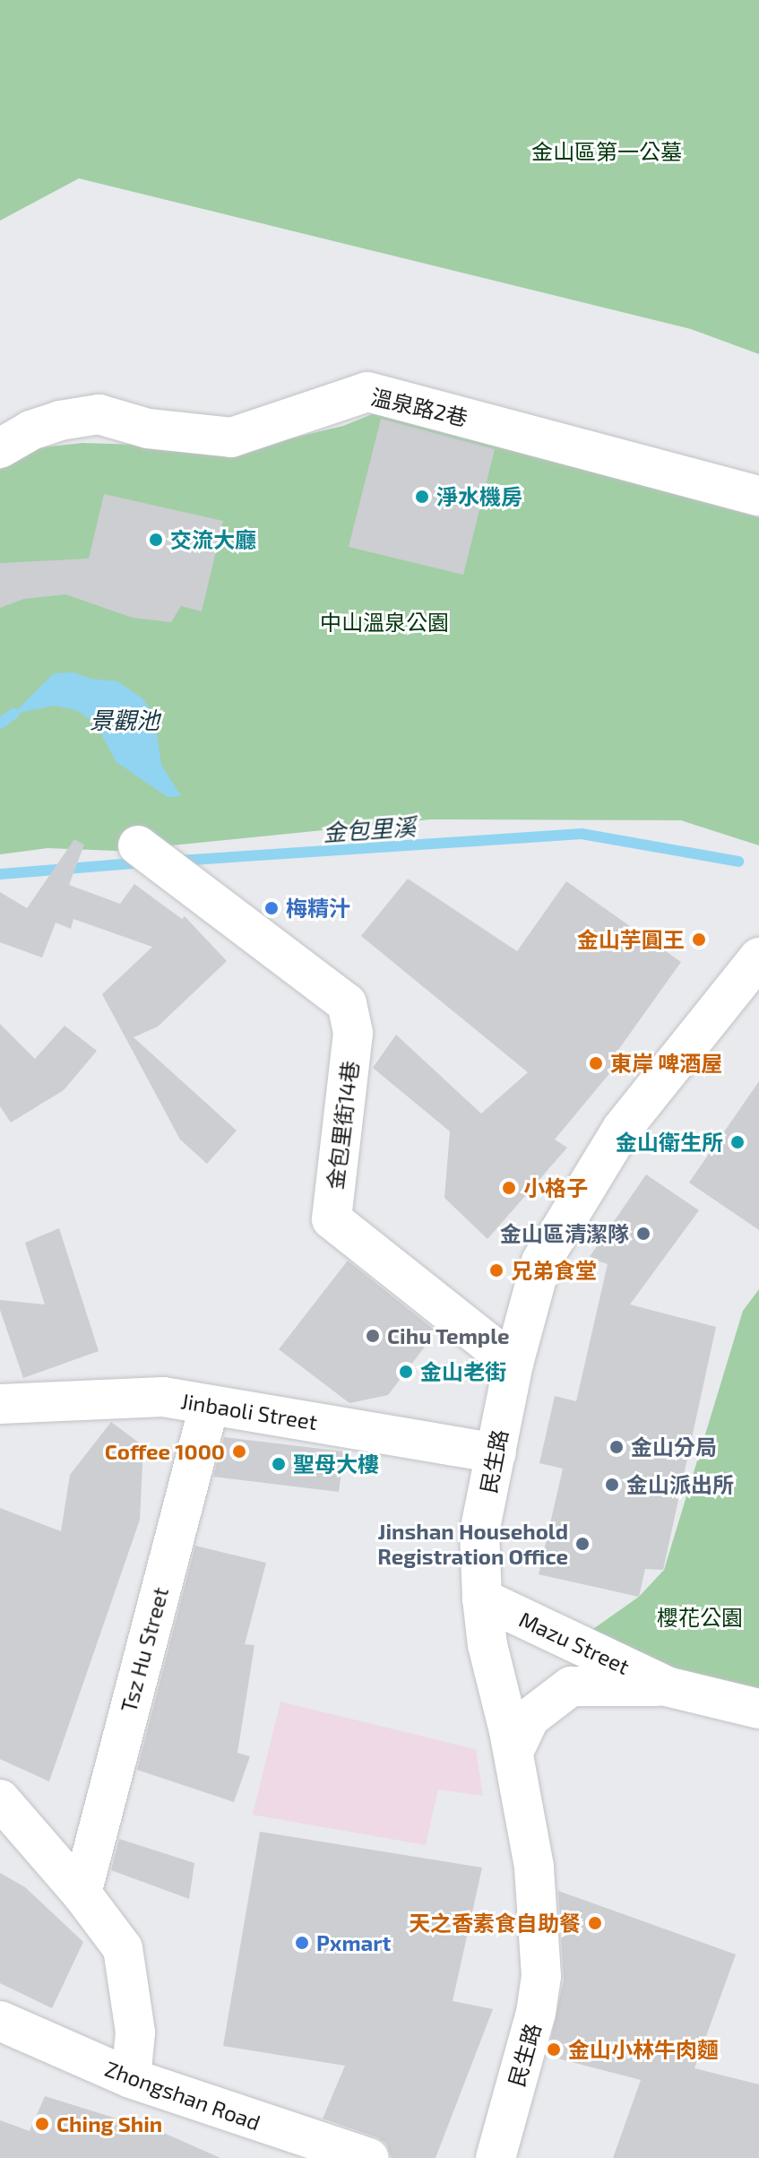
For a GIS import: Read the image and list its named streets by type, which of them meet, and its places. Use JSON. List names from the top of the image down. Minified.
{"streets":{"street":["溫泉路2巷","金包里街14巷","Jinbaoli Street","民生路","Mazu Street","Tsz Hu Street","Zhongshan Road"]},"crossings":[["金包里街14巷","民生路"],["Jinbaoli Street","民生路"],["Jinbaoli Street","Tsz Hu Street"],["民生路","Mazu Street"]],"water":["景觀池","金包里溪"],"parks":["金山區第一公墓","中山溫泉公園","櫻花公園"],"places":["淨水機房","交流大廳","梅精汁","金山芋圓王","東岸 啤酒屋","金山衛生所","小格子","金山區清潔隊","兄弟食堂","Cihu Temple","金山老街","金山分局","Coffee 1000","聖母大樓","金山派出所","Jinshan Household Registration Office","天之香素食自助餐","Pxmart","金山小林牛肉麵","Ching Shin"]}
